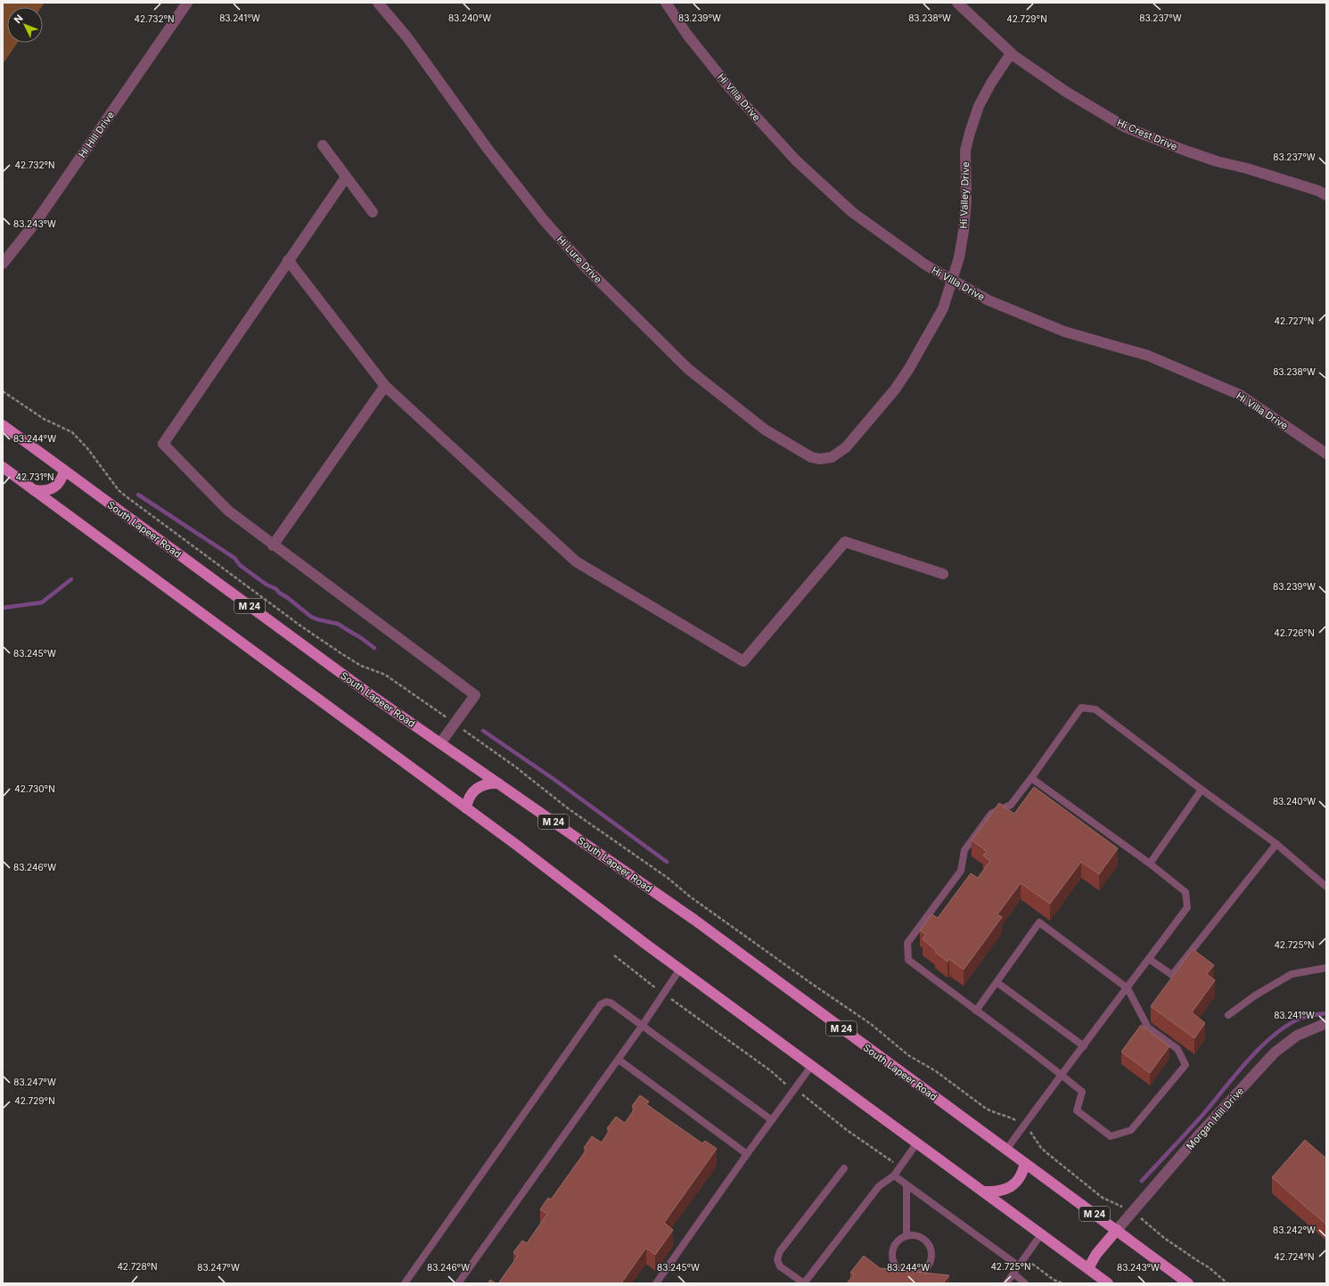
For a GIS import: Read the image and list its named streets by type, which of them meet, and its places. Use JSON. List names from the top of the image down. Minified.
{"streets":{"main road":["South Lapeer Road","M 24"],"street":["Hi Villa Drive","Hi Hill Drive","Hi Crest Drive","Hi Valley Drive","Hi Lure Drive","Morgan Hill Drive"]},"crossings":[["Hi Villa Drive","Hi Valley Drive"],["Hi Crest Drive","Hi Valley Drive"],["Hi Valley Drive","Hi Lure Drive"],["South Lapeer Road","Morgan Hill Drive"]],"north":"top left","coordinates":["83.241°W","83.240°W","83.239°W","83.238°W","83.237°W","42.732°N","42.729°N","83.243°W","42.727°N","83.244°W","42.731°N","42.726°N","83.245°W","42.730°N","83.246°W","42.725°N","83.247°W","83.242°W","42.724°N","42.728°N"]}
